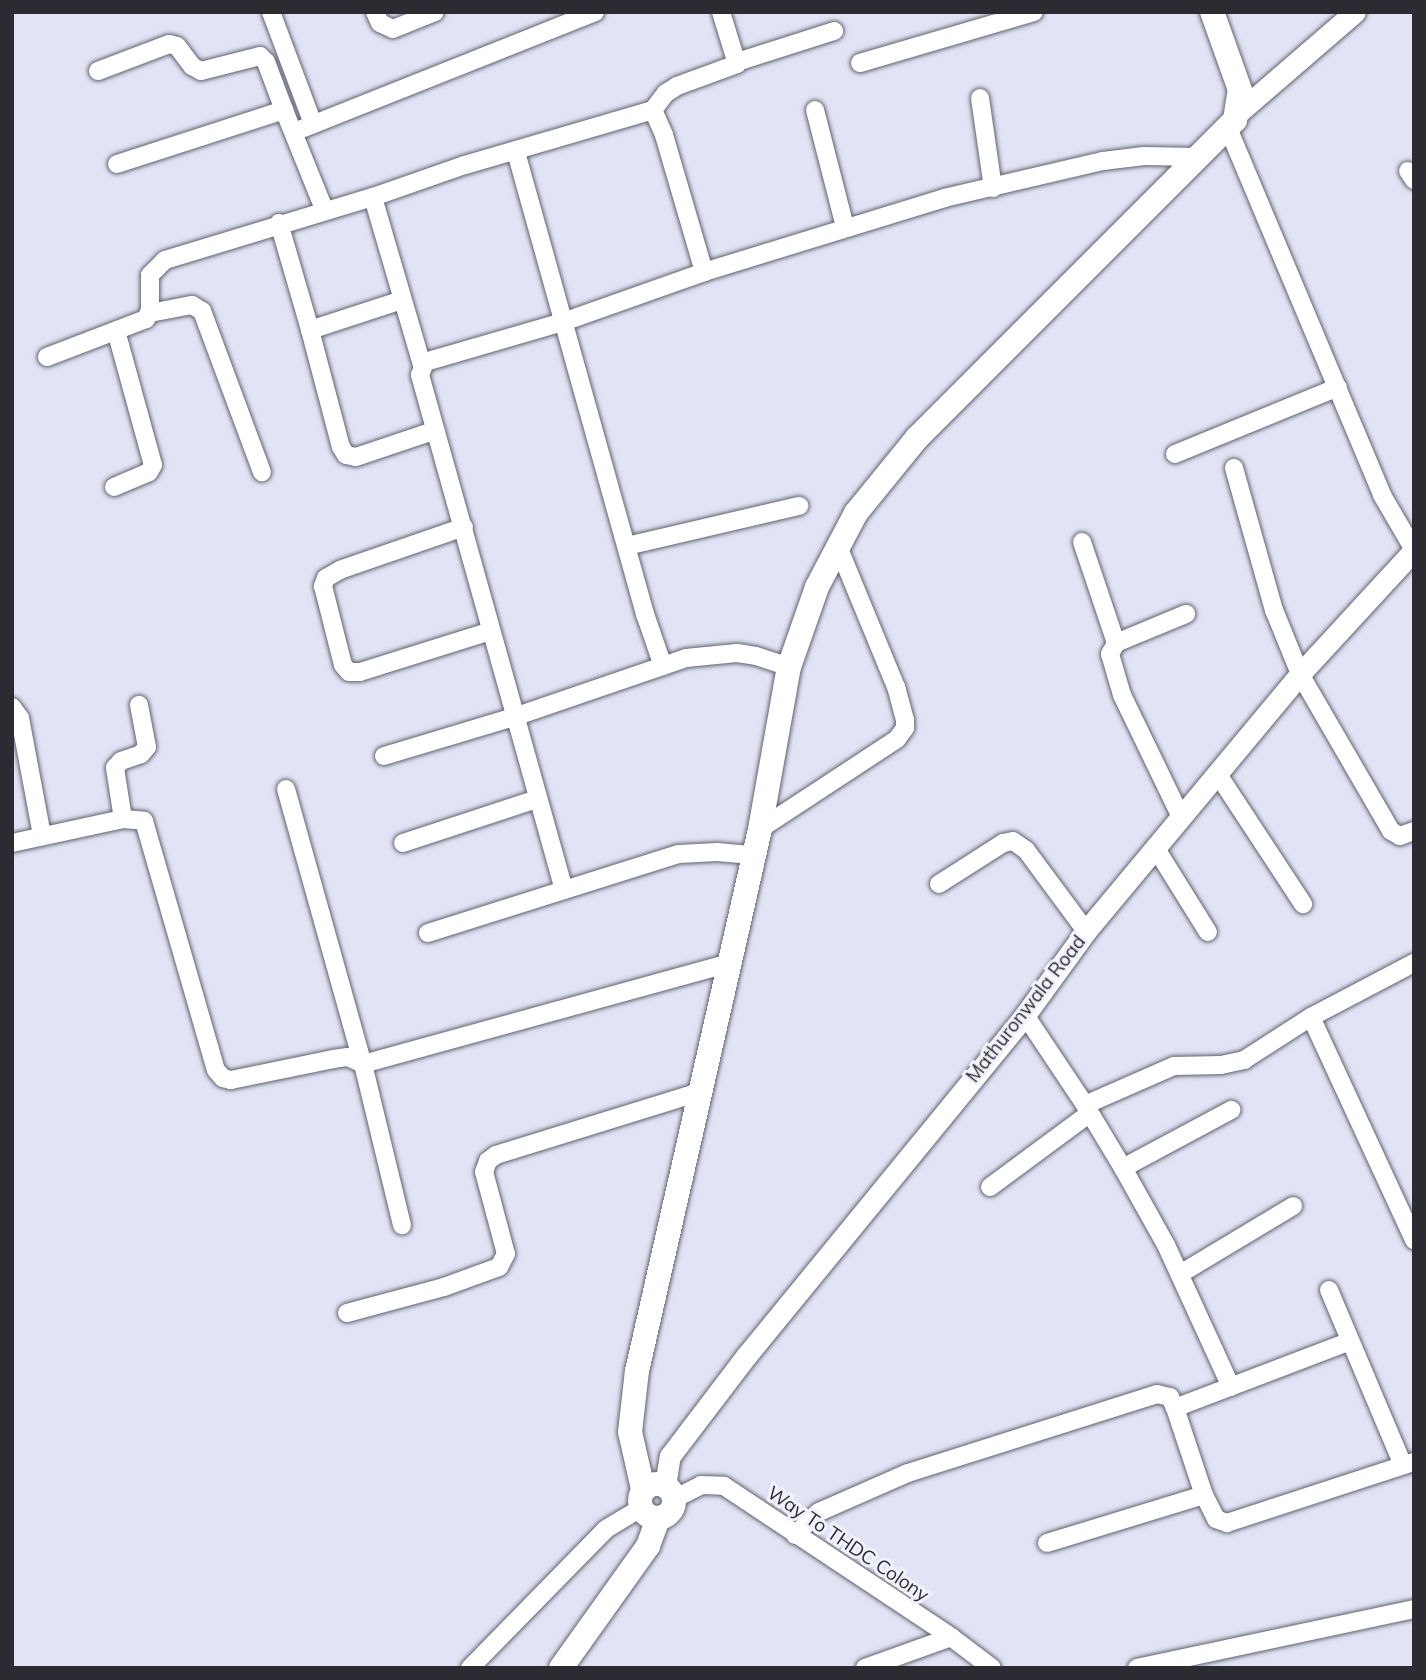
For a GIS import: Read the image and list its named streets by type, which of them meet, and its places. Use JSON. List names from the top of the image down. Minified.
{"streets":{"street":["Mathuronwala Road","Way To THDC Colony"]},"crossings":[["Mathuronwala Road","Way To THDC Colony"]]}
